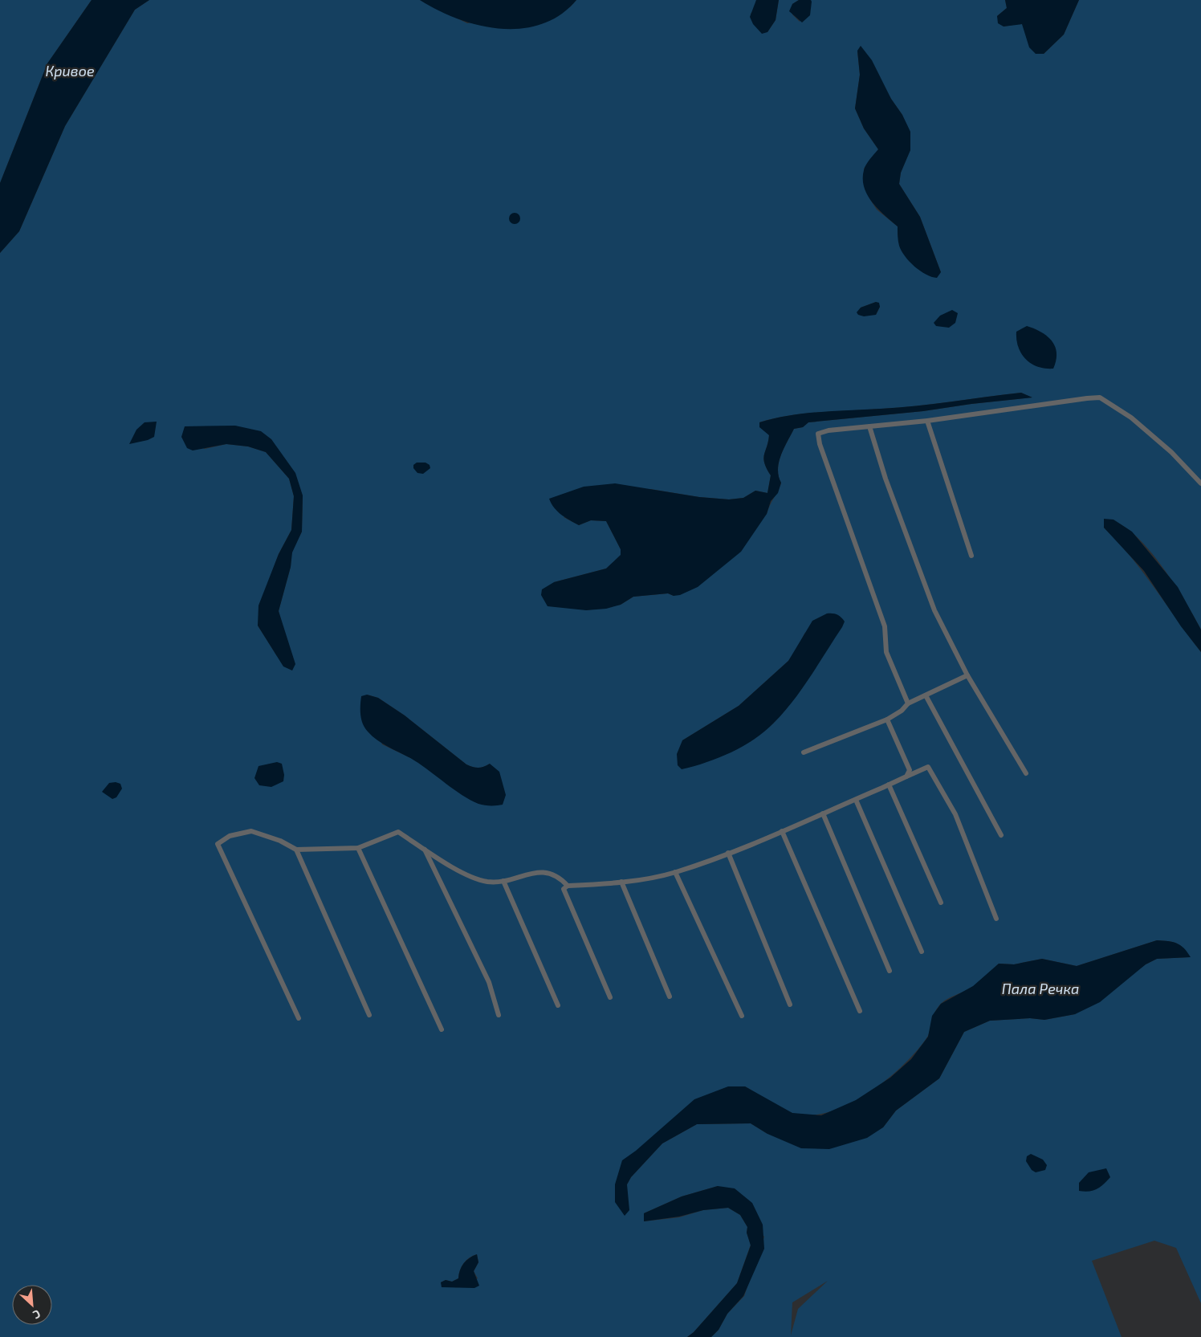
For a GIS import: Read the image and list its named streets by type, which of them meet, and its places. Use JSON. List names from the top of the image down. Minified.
{"water":["Кривое","Пала Речка"],"north":"bottom right"}
